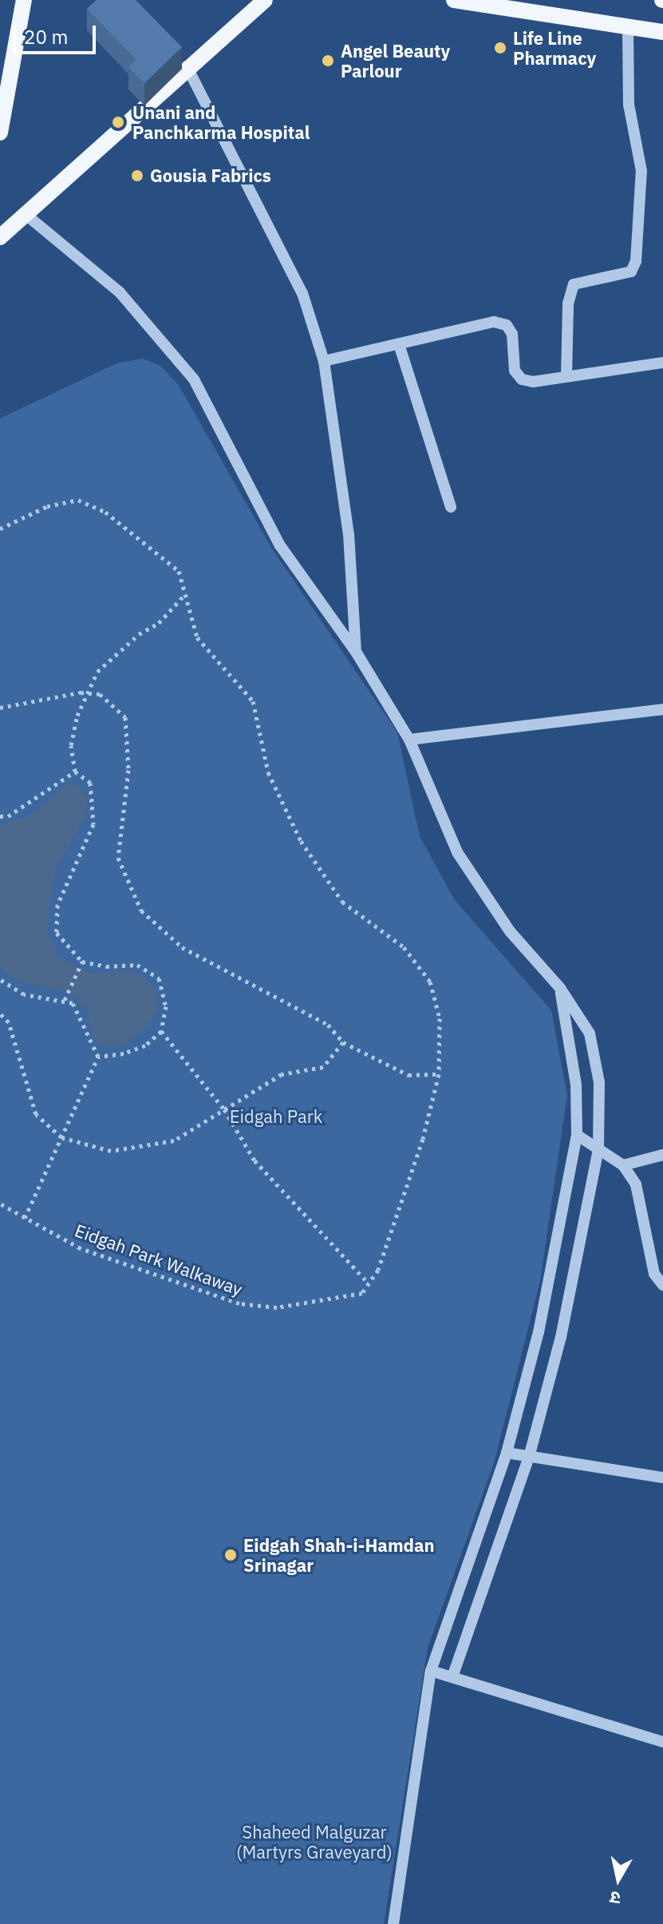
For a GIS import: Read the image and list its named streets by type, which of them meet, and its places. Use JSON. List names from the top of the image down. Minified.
{"streets":{"path":["Eidgah Park Walkaway"]},"parks":["Eidgah Park","Shaheed Malguzar (Martyrs Graveyard)"],"places":["Life Line Pharmacy","Angel Beauty Parlour","Unani and Panchkarma Hospital","Gousia Fabrics","Eidgah Shah-i-Hamdan Srinagar"],"scale_bar":"20 m","north":"bottom"}
